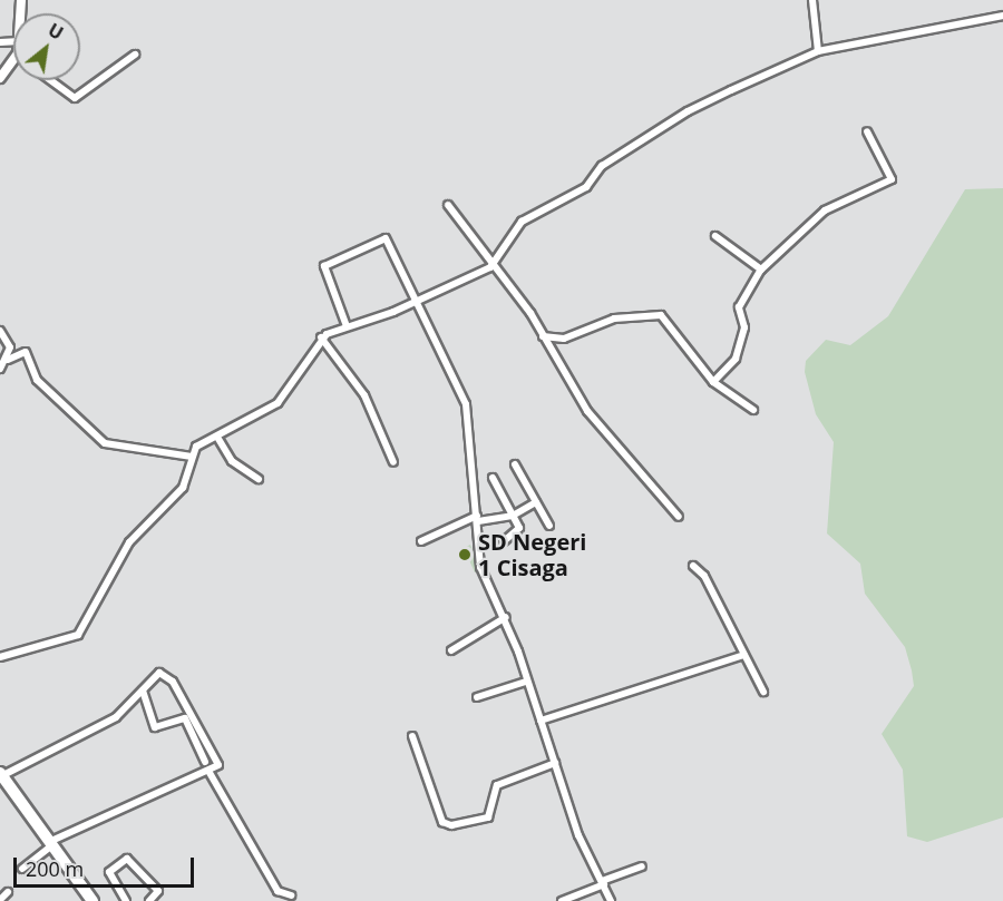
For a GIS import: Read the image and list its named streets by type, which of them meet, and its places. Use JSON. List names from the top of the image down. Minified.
{"places":["SD Negeri 1 Cisaga"],"scale_bar":"200 m","north":"top right"}
